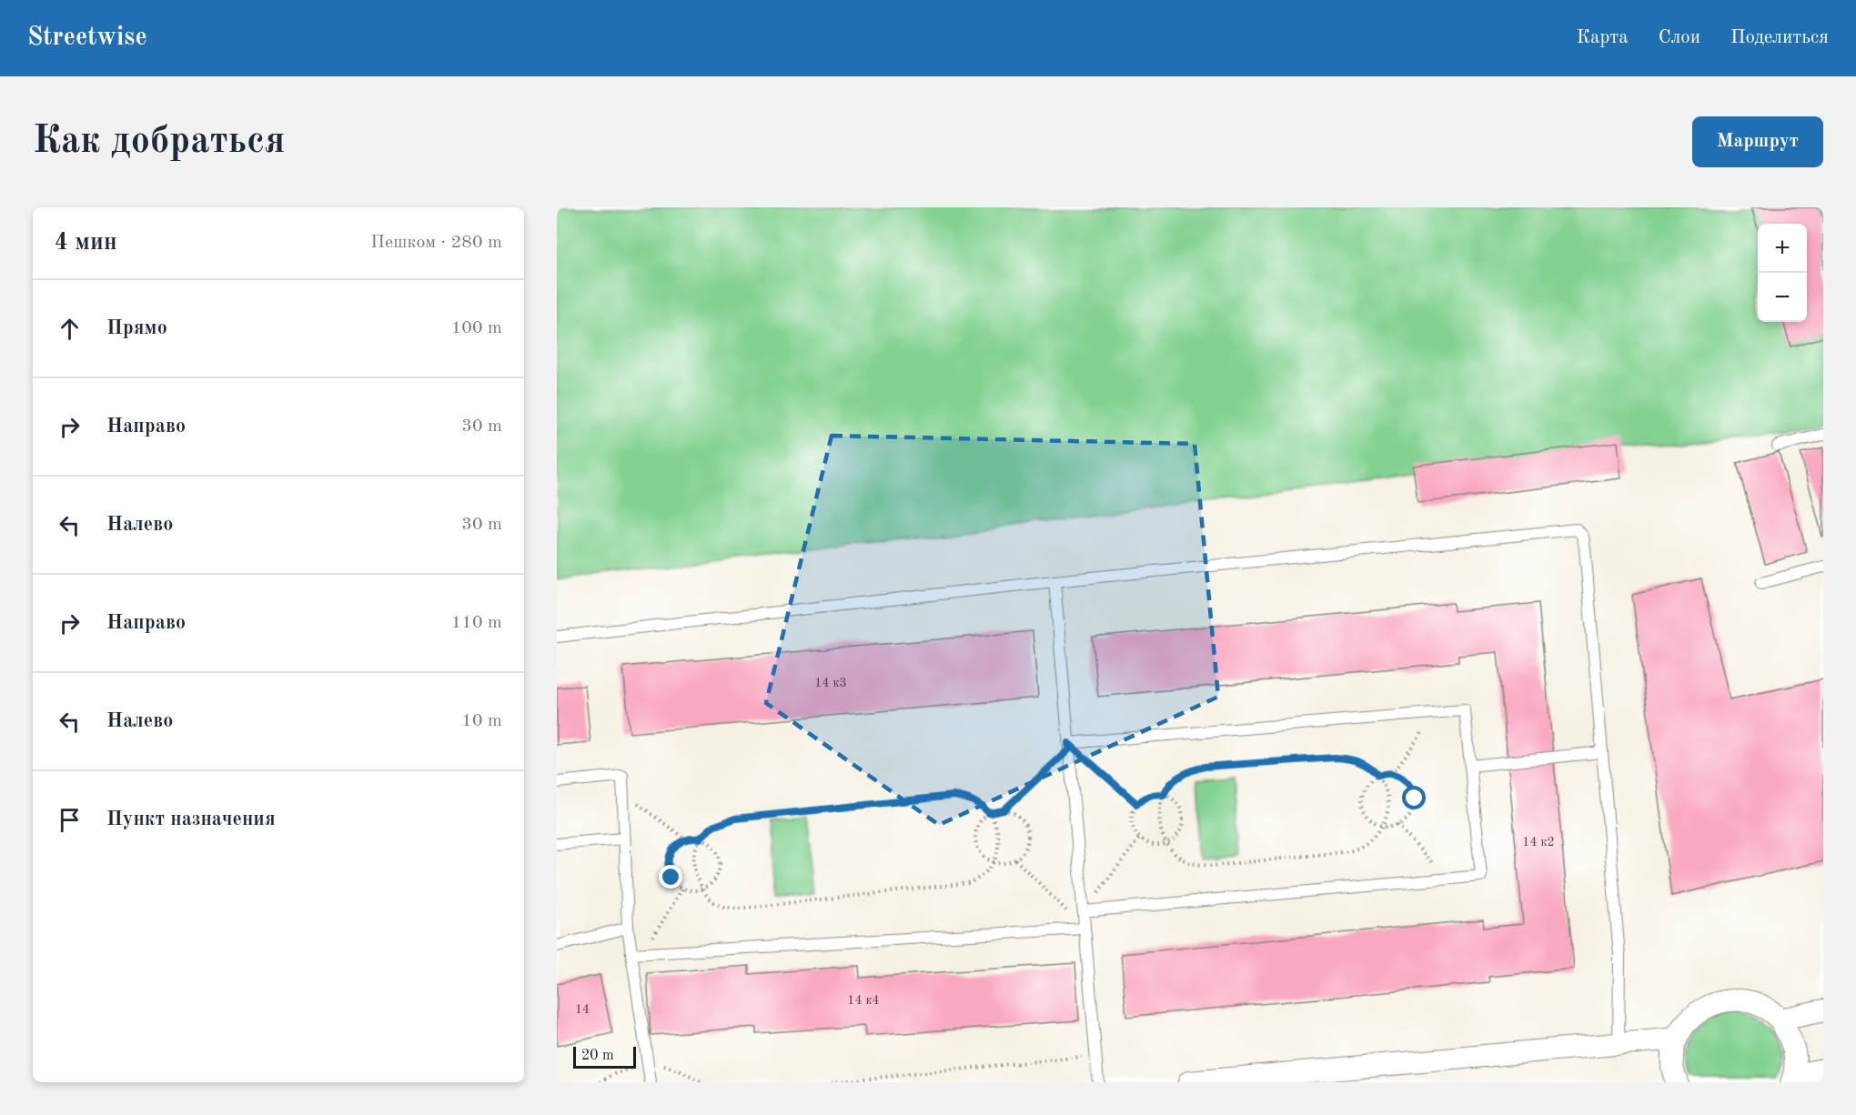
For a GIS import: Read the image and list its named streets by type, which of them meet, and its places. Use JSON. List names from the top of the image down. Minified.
{"house_numbers":["14 к3","14 к2","14 к4","14"],"scale_bar":"20 m","page":{"header":"Streetwise","nav":["Карта","Слои","Поделиться"],"buttons":"Маршрут","title":"Как добраться","heading":["4 мин","Пешком · 280 m"],"map_buttons":["+","−"],"list":[["Прямо","100 m"],["Направо","30 m"],["Налево","30 m"],["Направо","110 m"],["Налево","10 m"],"Пункт назначения"],"scale":"20 m"}}
